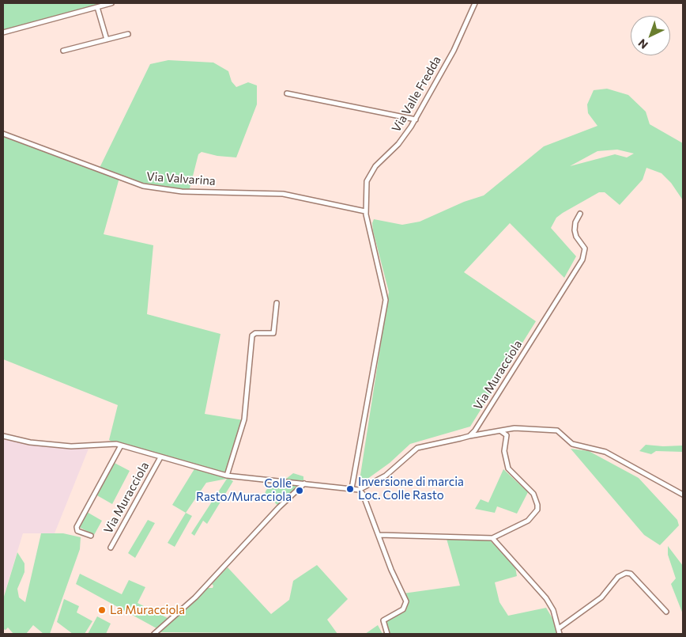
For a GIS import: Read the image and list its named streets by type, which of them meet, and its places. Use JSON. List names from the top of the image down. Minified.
{"streets":{"street":["Via Valle Fredda","Via Valvarina","Via Muracciola"]},"crossings":[["Via Valle Fredda","Via Valvarina"],["Via Valle Fredda","Via Muracciola"]],"places":["Inversione di marcia Loc. Colle Rasto","Colle Rasto/Muracciola","La Muracciola"],"north":"bottom left"}
